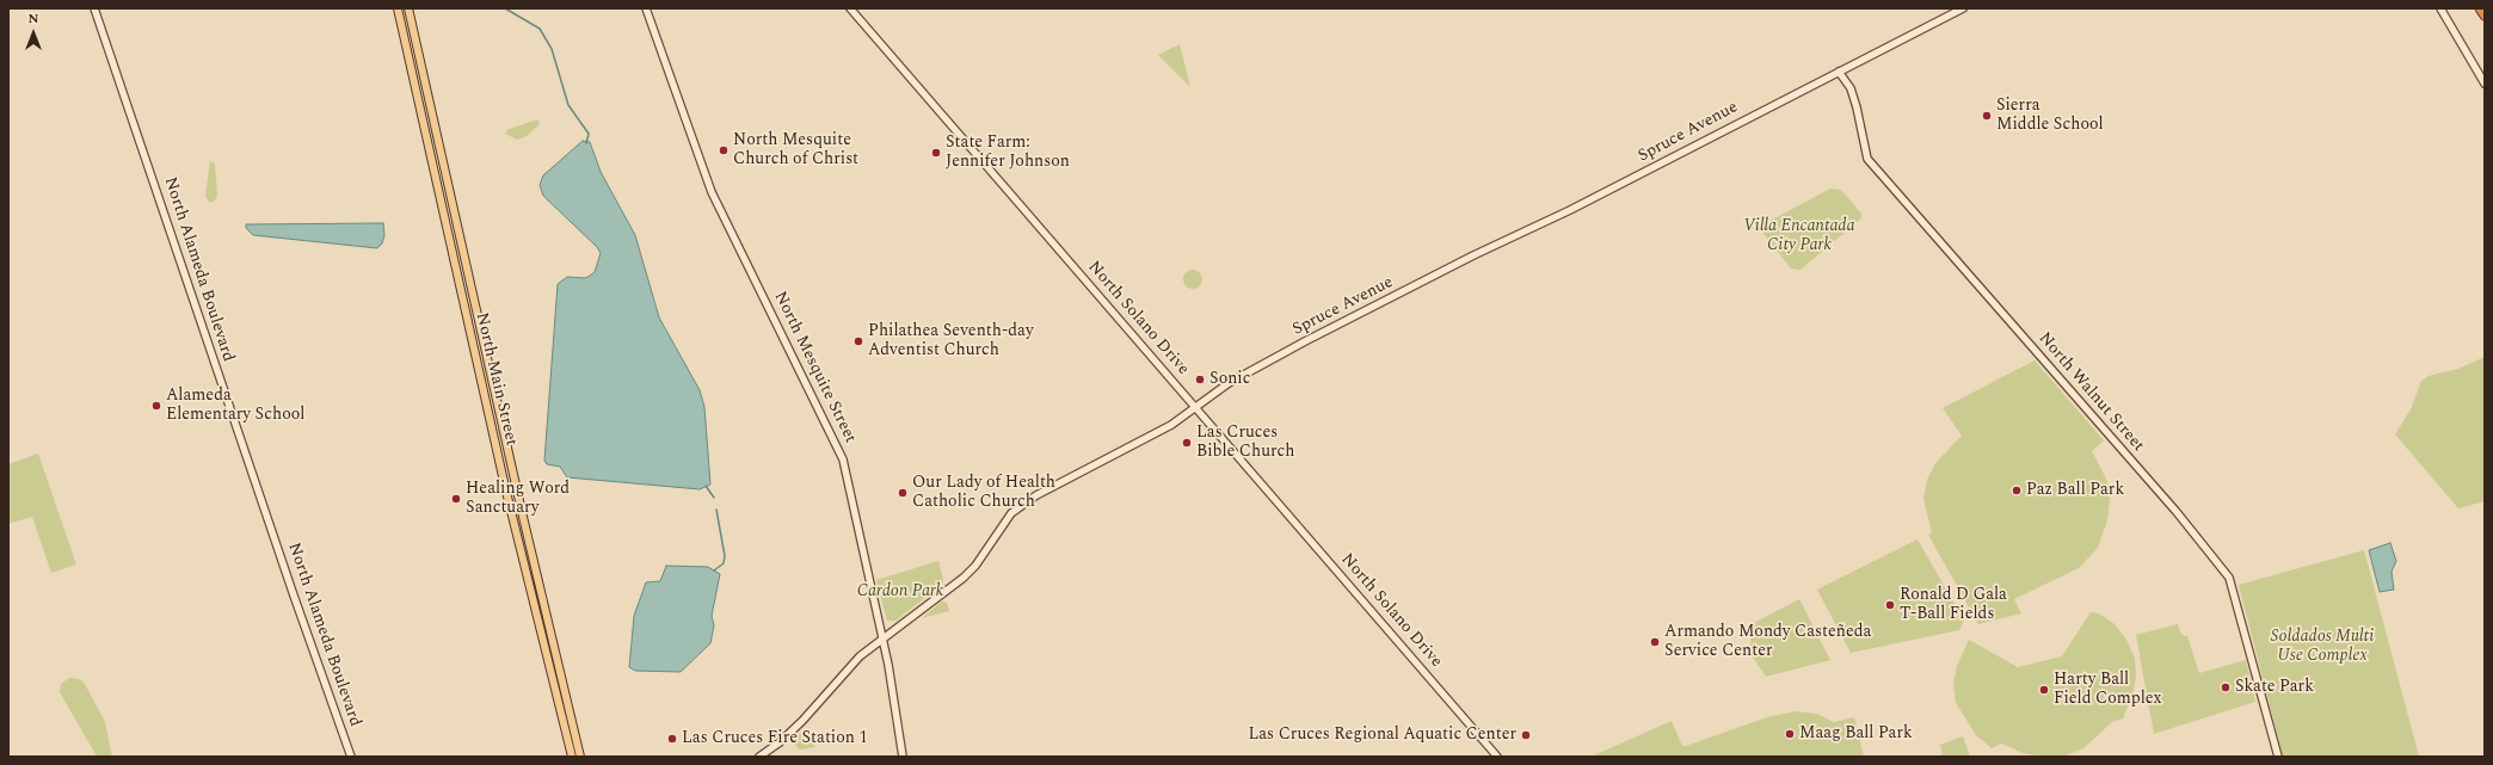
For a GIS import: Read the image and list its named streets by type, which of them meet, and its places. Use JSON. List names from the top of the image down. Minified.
{"streets":{"main road":["North Main Street"],"street":["Spruce Avenue","North Alameda Boulevard","North Solano Drive","North Mesquite Street","North Walnut Street"]},"crossings":[["Spruce Avenue","North Solano Drive"],["Spruce Avenue","North Mesquite Street"],["Spruce Avenue","North Walnut Street"]],"parks":["Villa Encantada City Park","Cardon Park","Soldados Multi Use Complex"],"places":["Sierra Middle School","North Mesquite Church of Christ","State Farm: Jennifer Johnson","Philathea Seventh-day Adventist Church","Sonic","Alameda Elementary School","Las Cruces Bible Church","Paz Ball Park","Our Lady of Health Catholic Church","Healing Word Sanctuary","Ronald D Gala T-Ball Fields","Armando Mondy Casteñeda Service Center","Skate Park","Harty Ball Field Complex","Maag Ball Park","Las Cruces Regional Aquatic Center","Las Cruces Fire Station 1"],"north":"top"}
